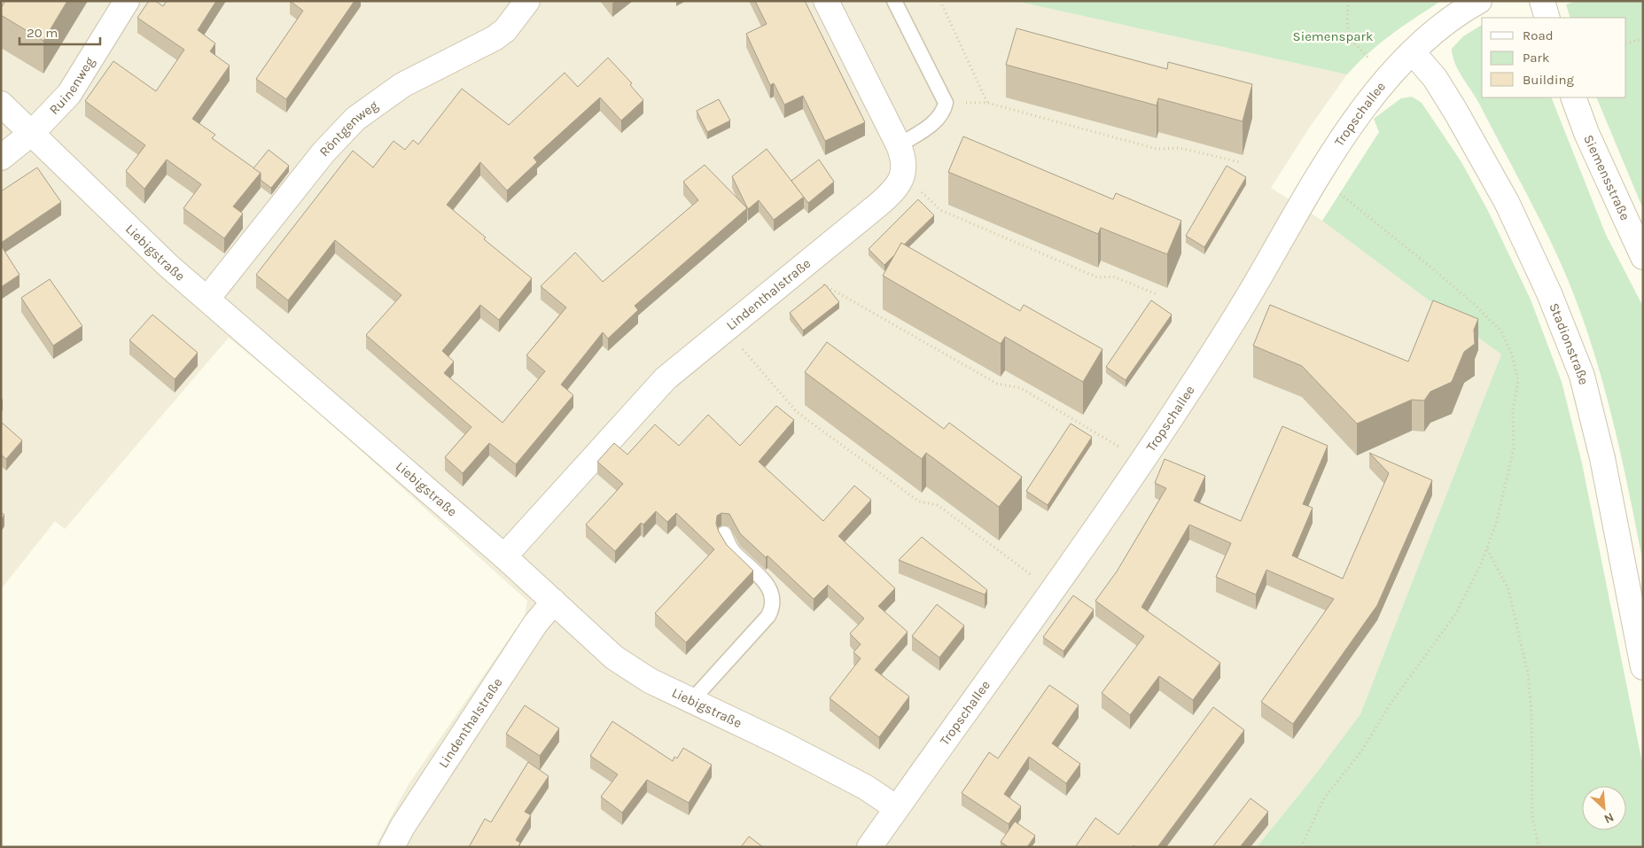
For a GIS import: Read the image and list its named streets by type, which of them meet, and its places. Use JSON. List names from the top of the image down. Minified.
{"streets":{"street":["Ruinenweg","Tropschallee","Röntgenweg","Siemensstraße","Liebigstraße","Lindenthalstraße","Stadionstraße"]},"crossings":[["Ruinenweg","Liebigstraße"],["Tropschallee","Liebigstraße"],["Tropschallee","Stadionstraße"],["Röntgenweg","Liebigstraße"],["Liebigstraße","Lindenthalstraße"]],"parks":["Siemenspark"],"legend":["Road","Park","Building"],"scale_bar":"20 m","north":"bottom right"}
